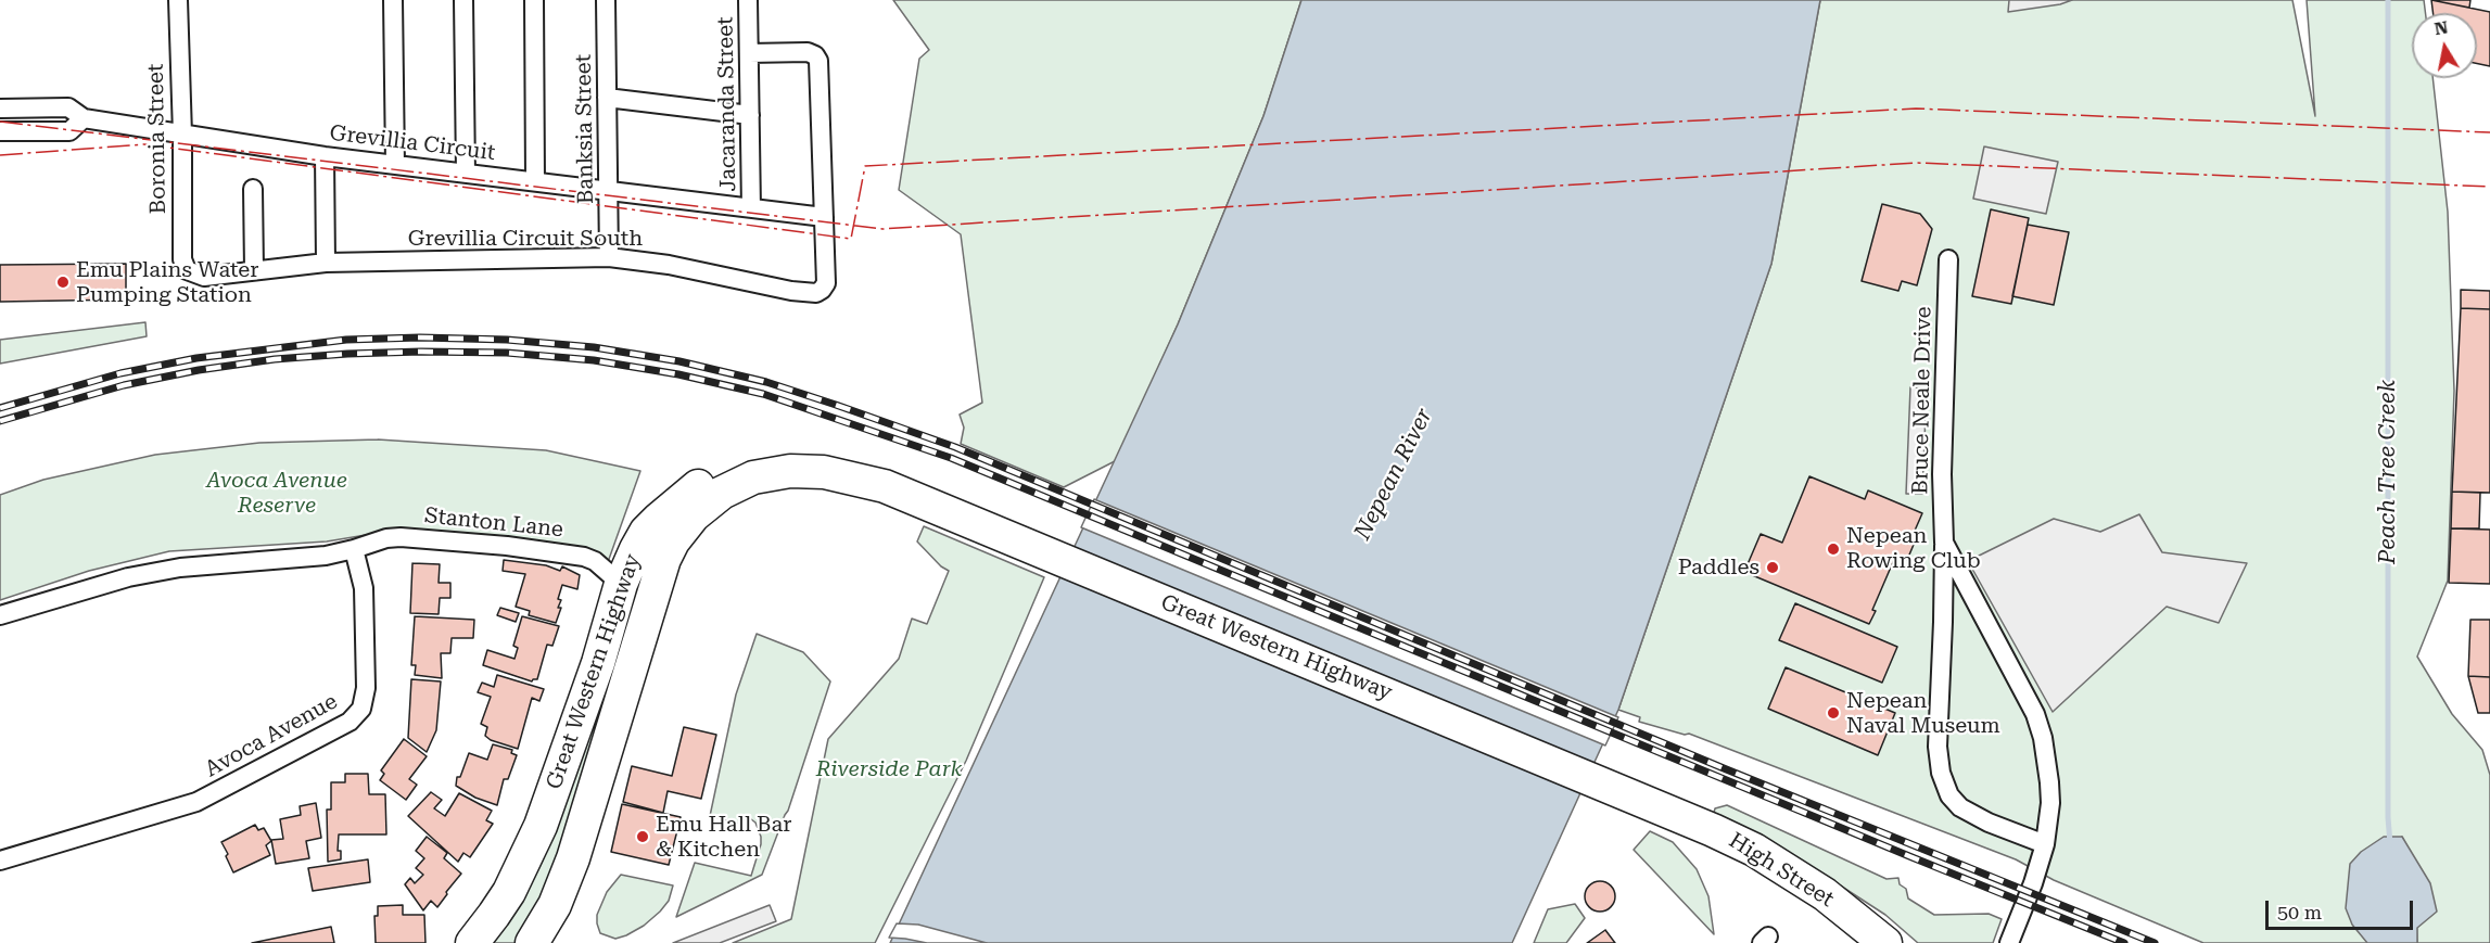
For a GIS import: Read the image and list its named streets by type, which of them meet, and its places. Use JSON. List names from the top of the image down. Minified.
{"streets":{"highway":["Great Western Highway","High Street"],"street":["Jacaranda Street","Banksia Street","Boronia Street","Grevillia Circuit","Grevillia Circuit South","Bruce Neale Drive","Stanton Lane","Avoca Avenue"]},"crossings":[["Jacaranda Street","Grevillia Circuit"],["Banksia Street","Grevillia Circuit"],["Banksia Street","Grevillia Circuit South"],["Boronia Street","Grevillia Circuit"],["Boronia Street","Grevillia Circuit South"],["Grevillia Circuit","Grevillia Circuit South"],["Stanton Lane","Great Western Highway"],["Stanton Lane","Avoca Avenue"],["Great Western Highway","High Street"]],"water":["Peach Tree Creek","Nepean River"],"parks":["Avoca Avenue Reserve","Riverside Park"],"places":["Emu Plains Water Pumping Station","Nepean Rowing Club","Paddles","Nepean Naval Museum","Emu Hall Bar & Kitchen"],"scale_bar":"50 m","north":"top"}
